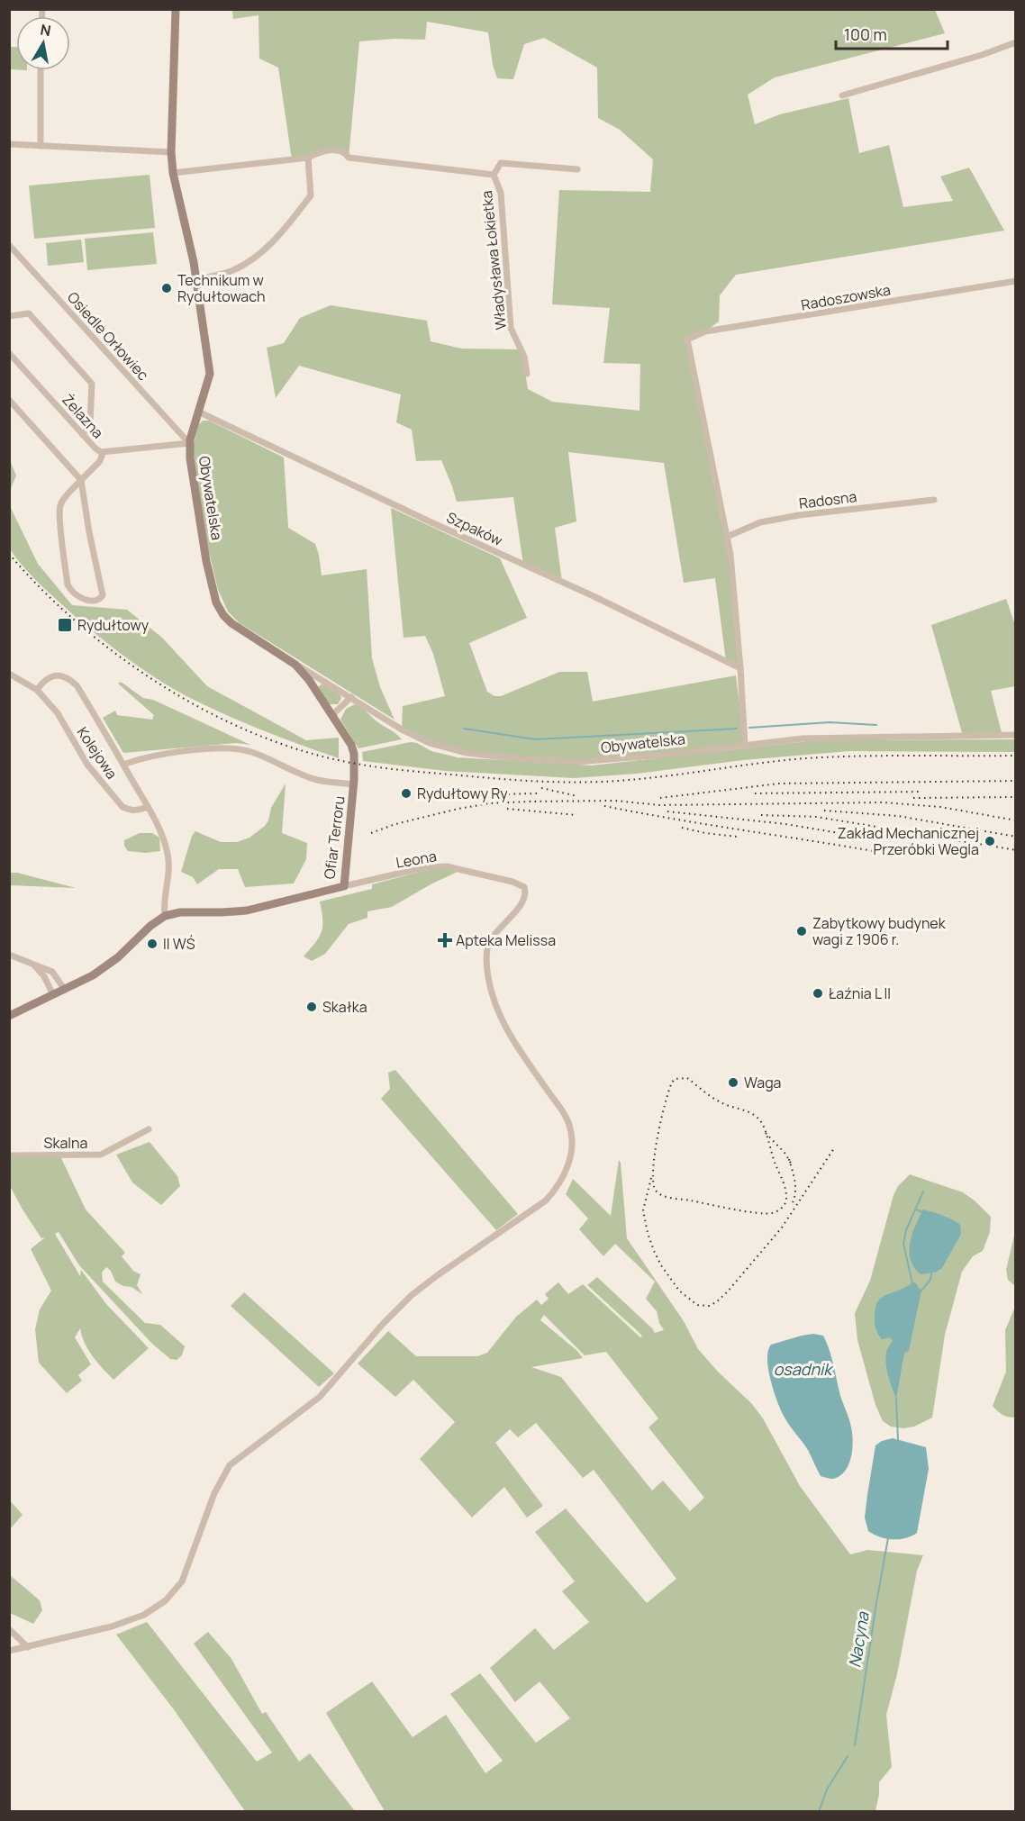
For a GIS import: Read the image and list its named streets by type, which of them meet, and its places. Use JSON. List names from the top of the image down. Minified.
{"streets":{"street":["Władysława Łokietka","Radoszowska","Osiedle Orłowiec","Żelazna","Obywatelska","Radosna","Szpaków","Kolejowa","Ofiar Terroru","Leona","Skalna"]},"crossings":[["Władysława Łokietka","Obywatelska"],["Radoszowska","Radosna"],["Osiedle Orłowiec","Żelazna"],["Osiedle Orłowiec","Obywatelska"],["Żelazna","Obywatelska"],["Obywatelska","Szpaków"],["Obywatelska","Ofiar Terroru"],["Ofiar Terroru","Leona"]],"water":["osadnik","Nacyna"],"places":{"other":["Technikum w Rydułtowach","Rydułtowy Ry","Zakład Mechanicznej Przeróbki Wegla","Zabytkowy budynek wagi z 1906 r.","II WŚ","Łaźnia L II","Skałka","Waga"],"transit":["Rydułtowy"],"health":["Apteka Melissa"]},"scale_bar":"100 m","north":"top"}
